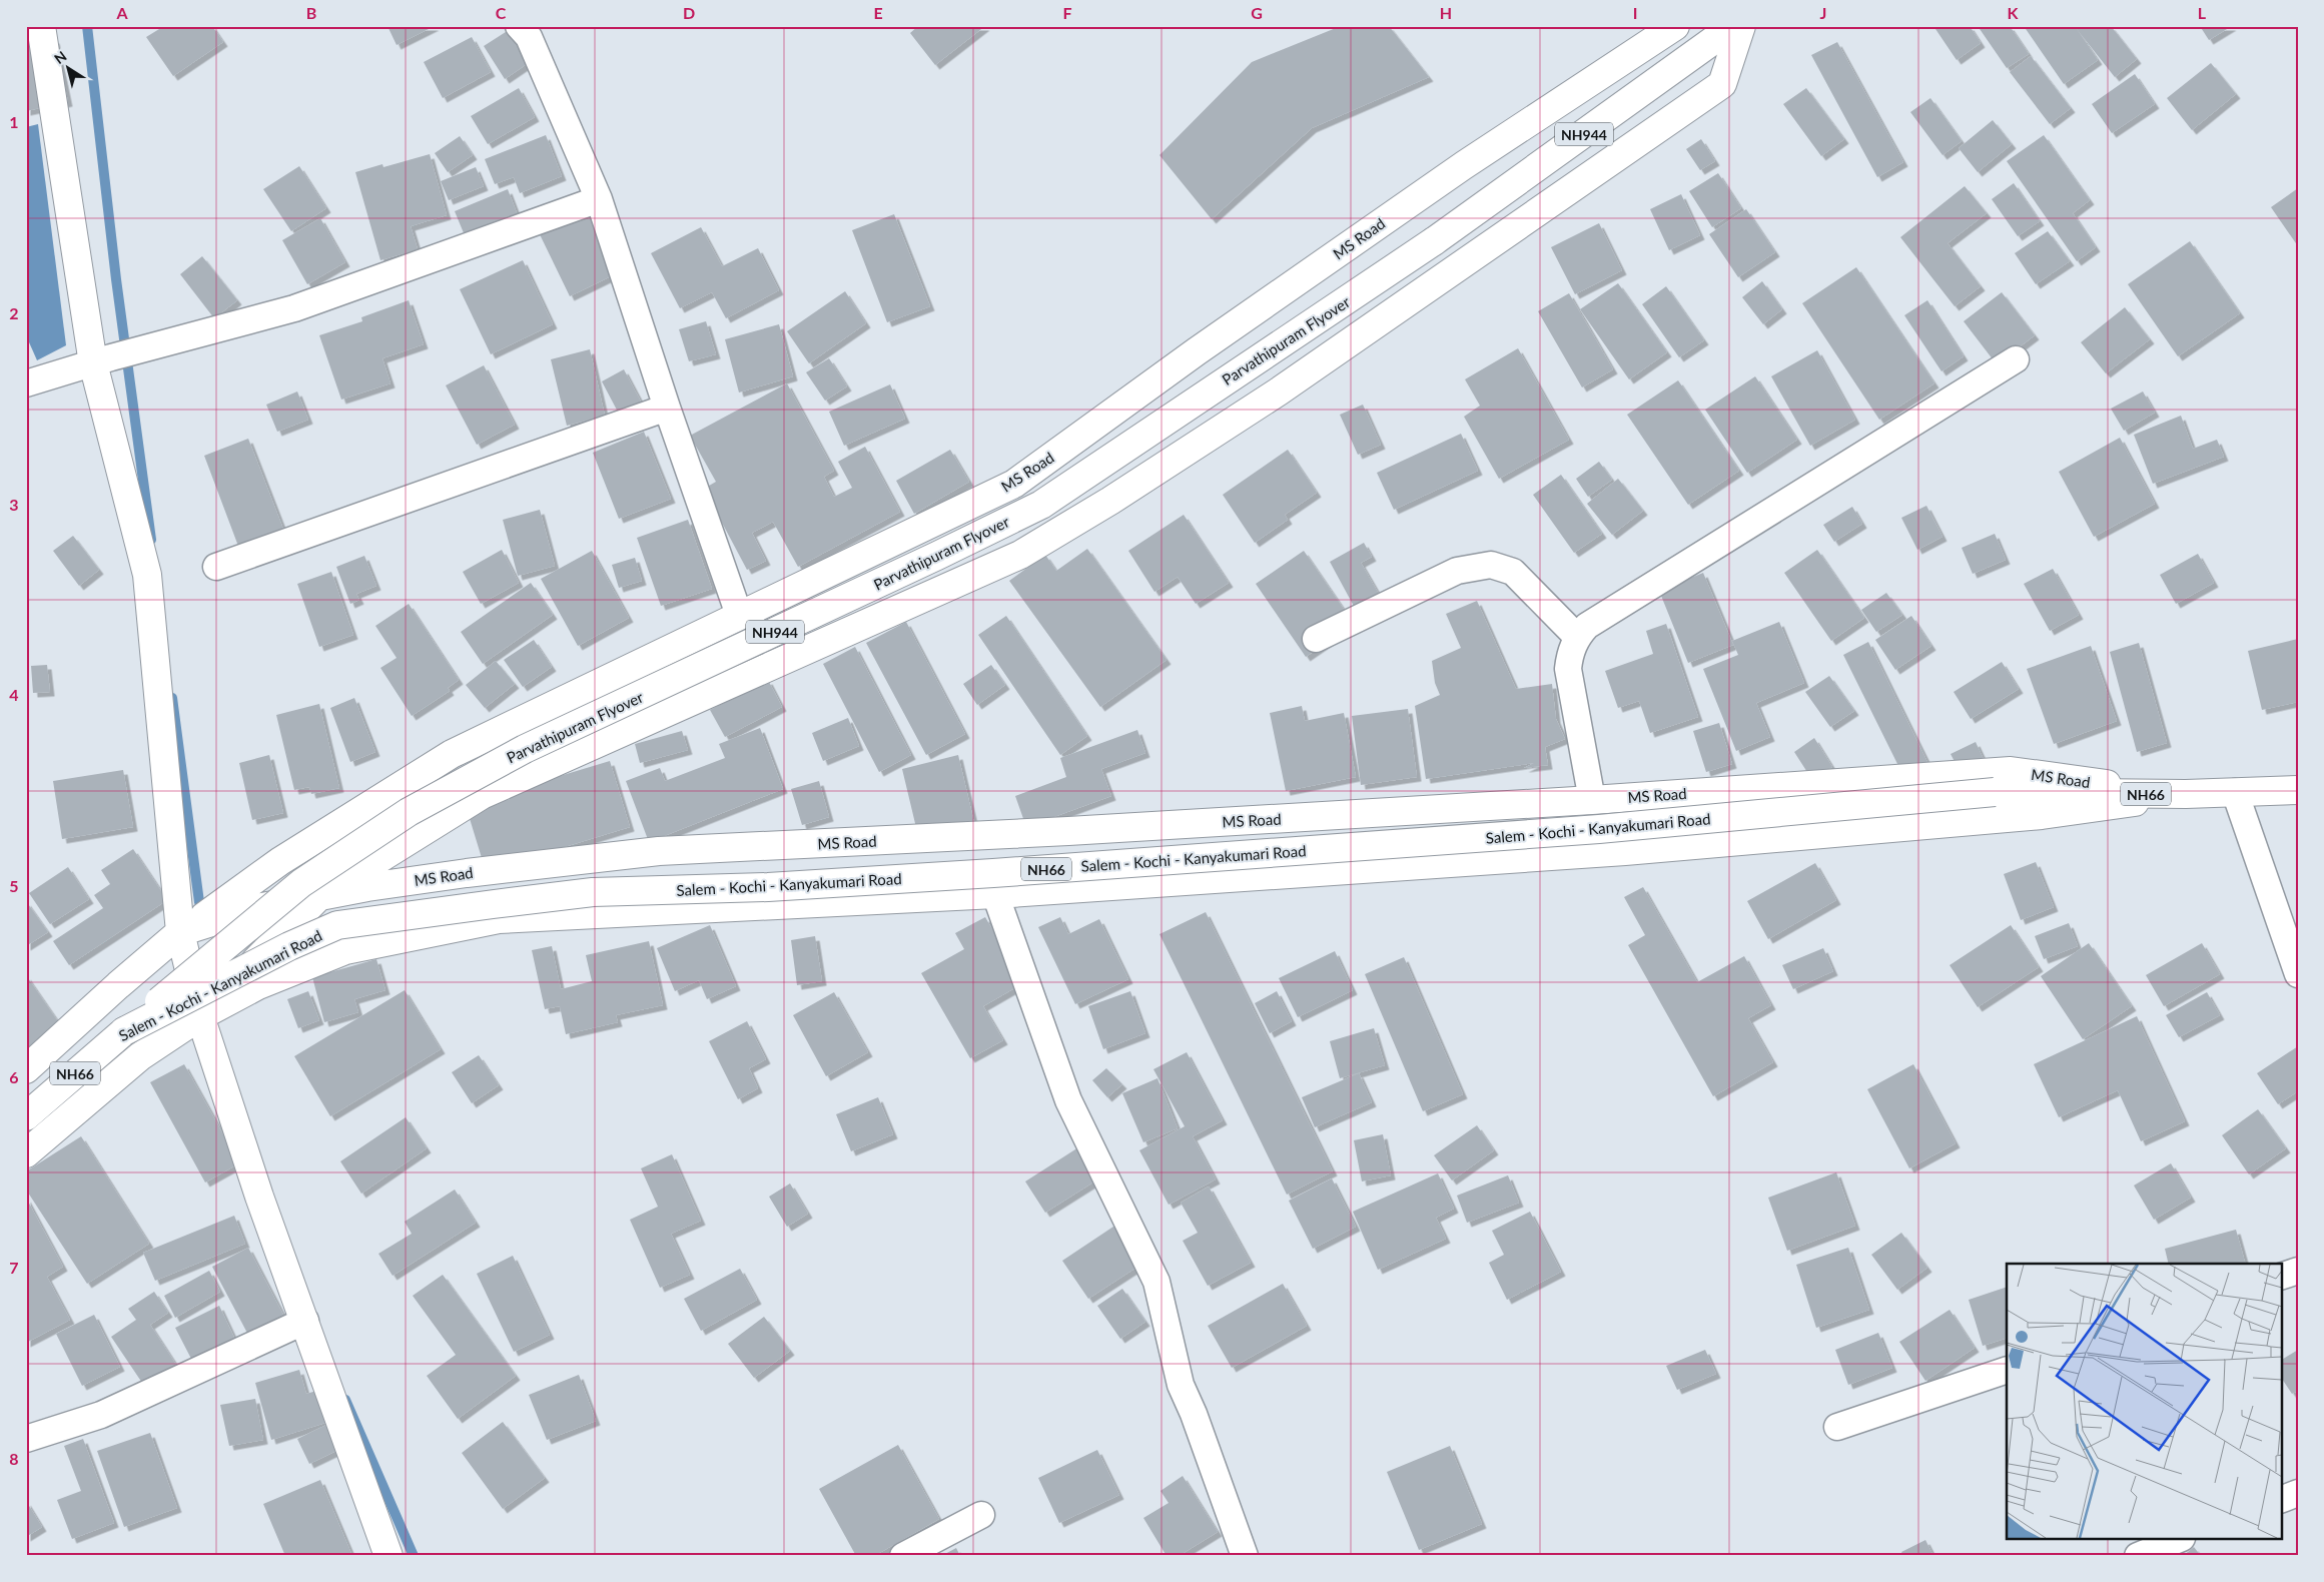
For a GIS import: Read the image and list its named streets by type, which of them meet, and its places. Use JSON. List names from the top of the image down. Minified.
{"streets":{"main road":["NH944","MS Road","Parvathipuram Flyover","NH66","Salem - Kochi - Kanyakumari Road"]},"crossings":[["MS Road","Salem - Kochi - Kanyakumari Road"],["Parvathipuram Flyover","Salem - Kochi - Kanyakumari Road"]],"north":"top left","grid":{"columns":["A","B","C","D","E","F","G","H","I","J","K","L"],"rows":["1","2","3","4","5","6","7","8"]}}
